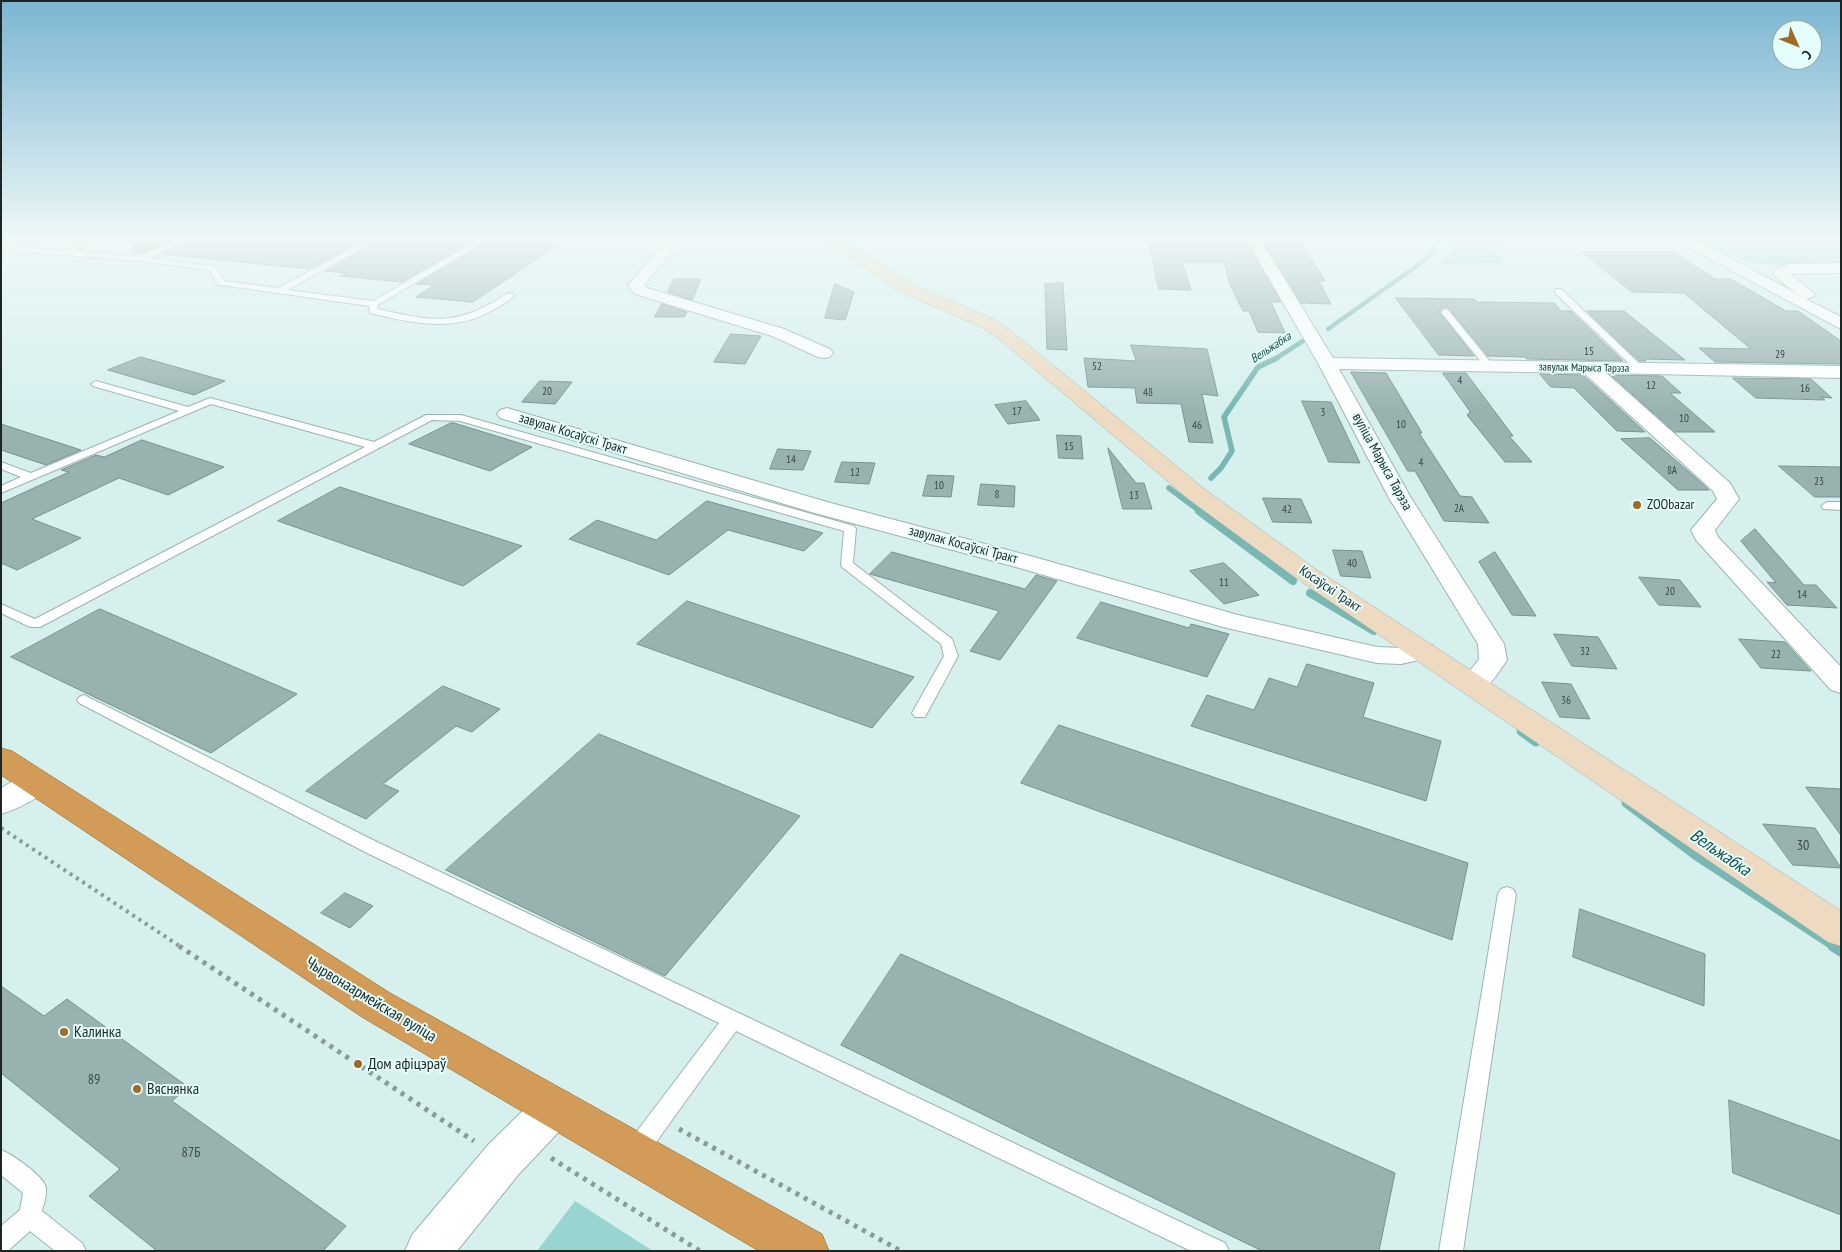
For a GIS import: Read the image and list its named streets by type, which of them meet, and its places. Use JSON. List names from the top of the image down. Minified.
{"streets":{"highway":["Чырвонаармейская вуліца"],"main road":["Косаўскі Тракт"],"street":["завулак Марыса Тарэза","завулак Косаўскі Тракт","вуліца Марыса Тарэза"]},"crossings":[["завулак Марыса Тарэза","вуліца Марыса Тарэза"],["завулак Косаўскі Тракт","Косаўскі Тракт"],["вуліца Марыса Тарэза","Косаўскі Тракт"]],"water":["Вельжабка"],"places":["ZOObazar","Калинка","Дом афіцэраў","Вяснянка"],"house_numbers":["15","29","52","4","12","16","20","48","17","3","10","10","46","15","14","4","8А","12","23","10","8","13","2А","42","40","11","20","14","32","22","36","30","89","87Б"],"north":"bottom right"}
